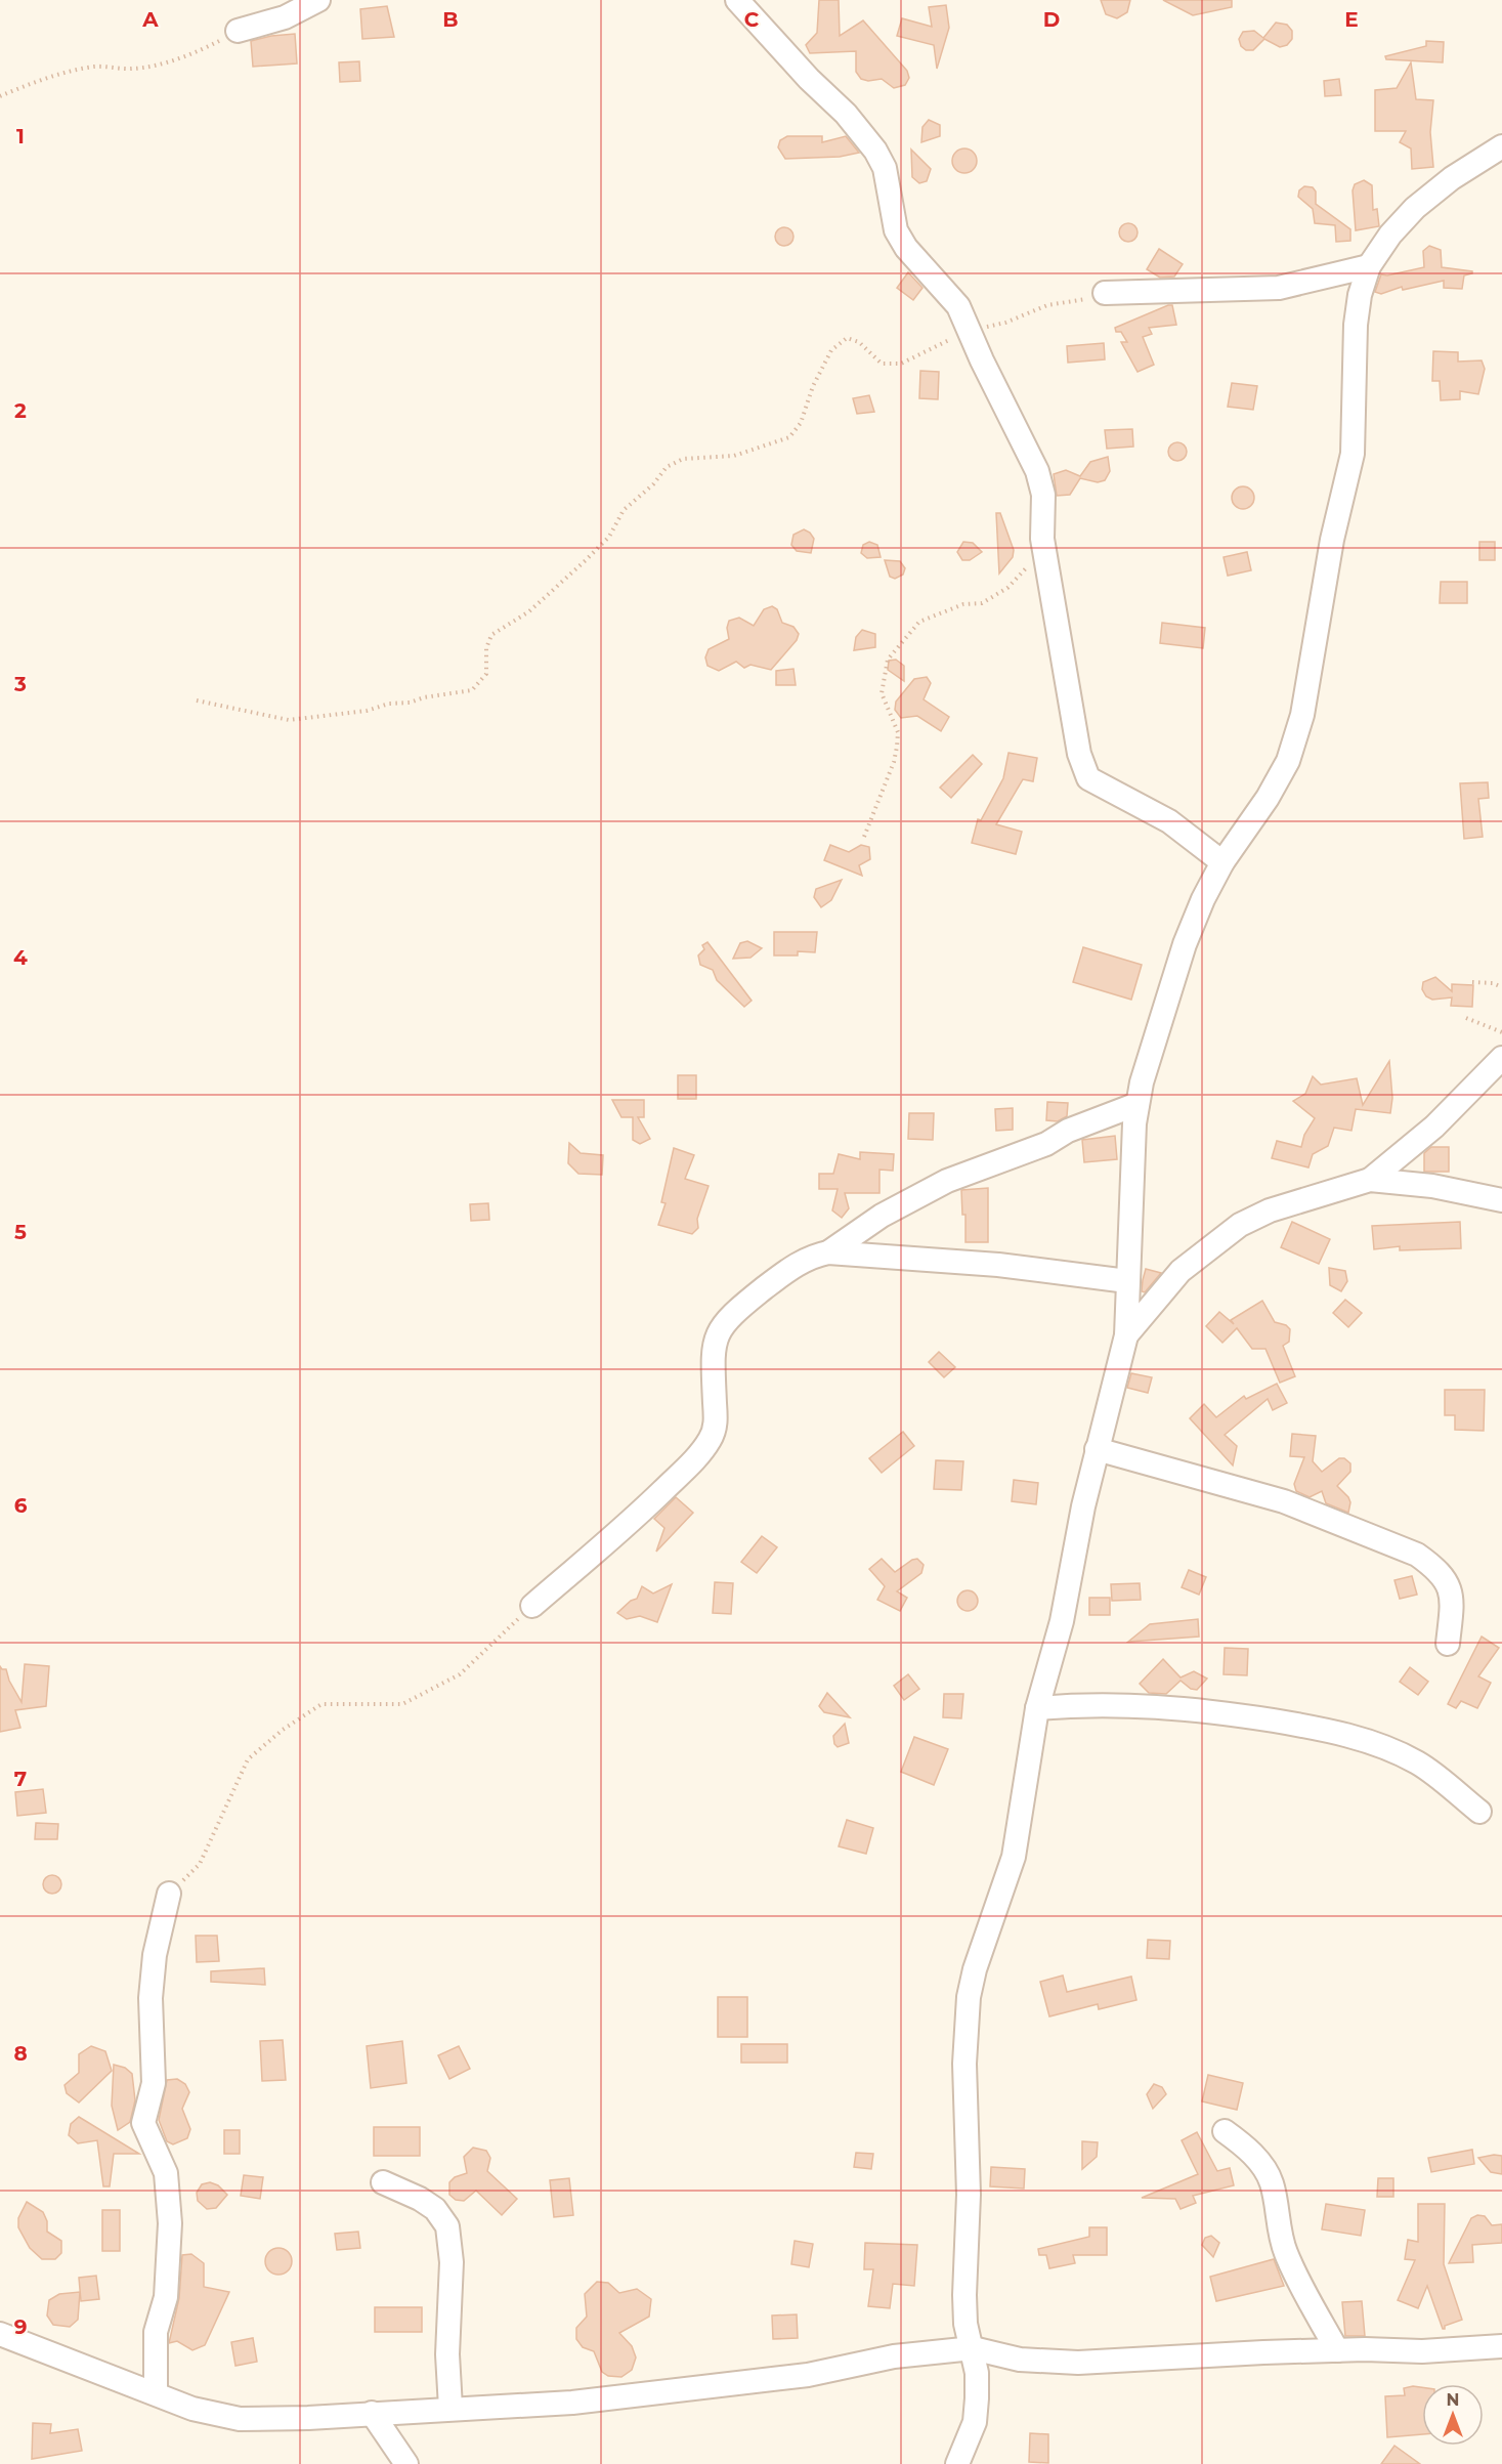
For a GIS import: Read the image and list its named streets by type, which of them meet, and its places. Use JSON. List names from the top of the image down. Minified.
{"north":"top","grid":{"columns":["A","B","C","D","E"],"rows":["1","2","3","4","5","6","7","8","9"]}}
